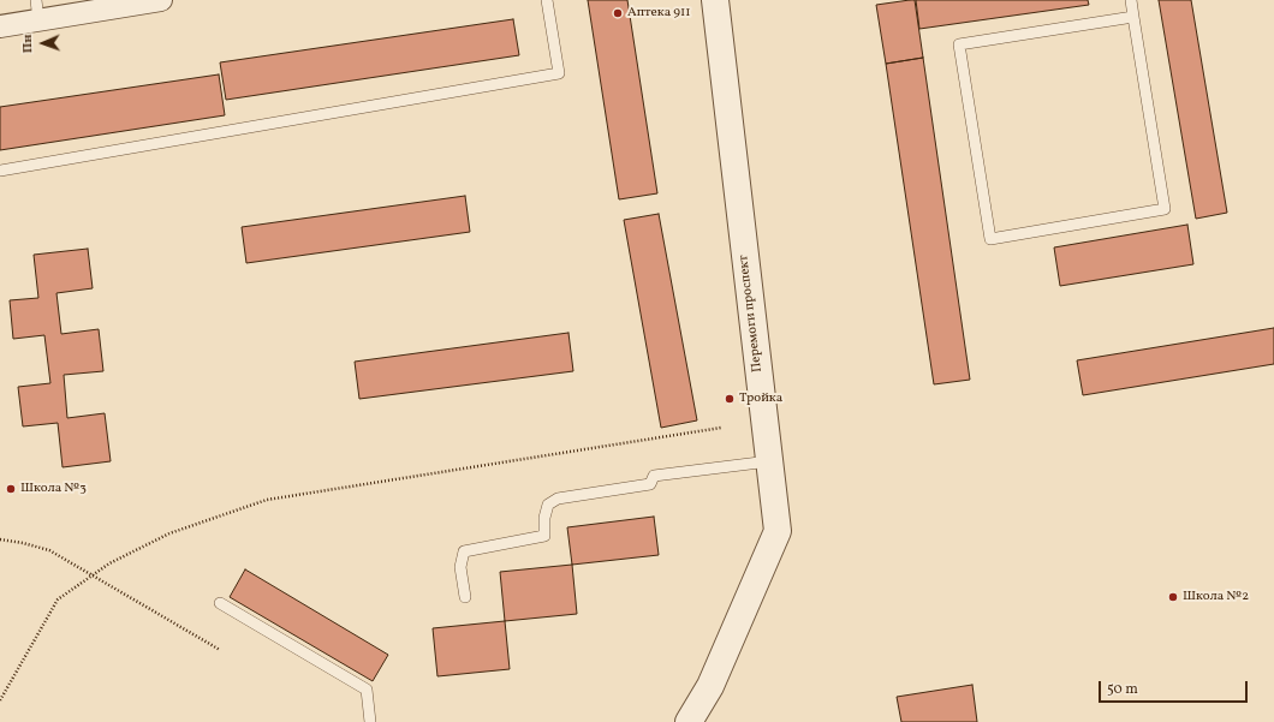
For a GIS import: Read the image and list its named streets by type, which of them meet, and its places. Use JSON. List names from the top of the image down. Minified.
{"streets":{"street":["Перемоги проспект"]},"places":["Аптека 911","Тройка","Школа №3","Школа №2"],"scale_bar":"50 m","north":"left"}
